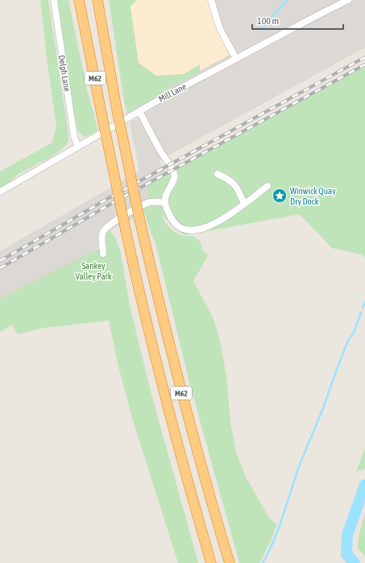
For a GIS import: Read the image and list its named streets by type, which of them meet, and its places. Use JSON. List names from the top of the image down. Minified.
{"streets":{"highway":["M62"],"street":["Delph Lane","Mill Lane"]},"crossings":[["Delph Lane","Mill Lane"]],"parks":["Sankey Valley Park"],"places":{"place":["Winwick Quay Dry Dock"]},"scale_bar":"100 m"}
